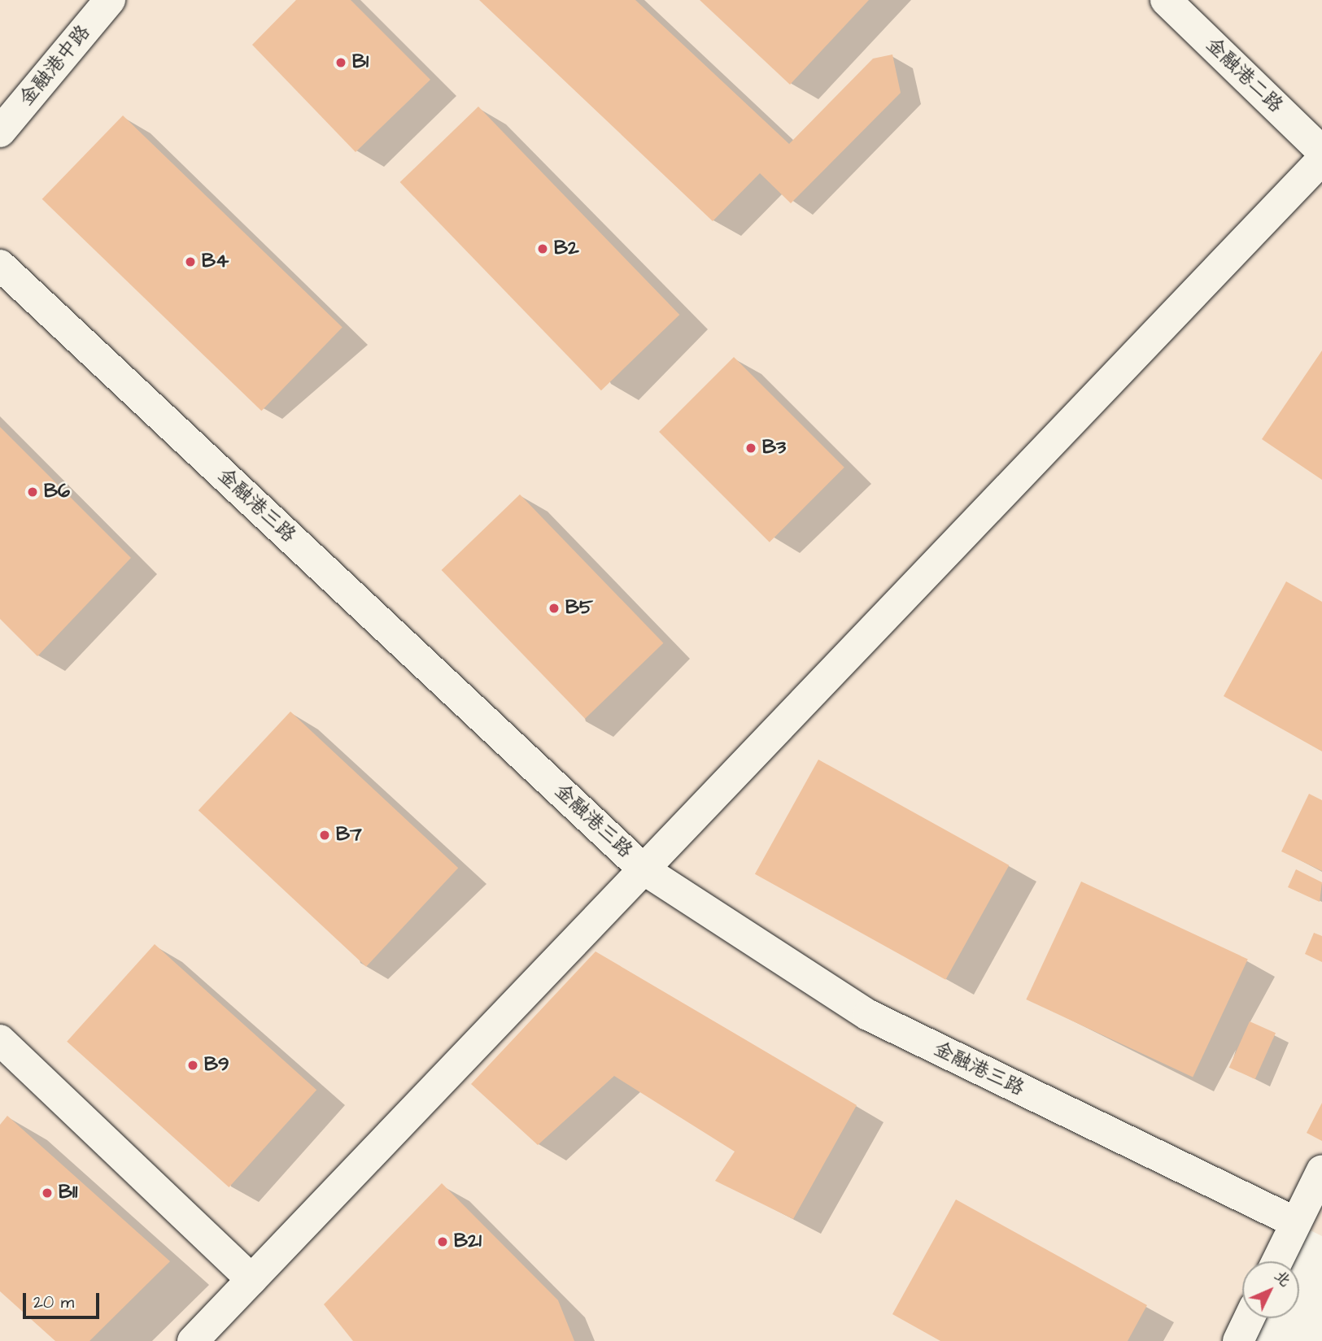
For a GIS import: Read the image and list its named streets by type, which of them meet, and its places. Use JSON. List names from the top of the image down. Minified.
{"streets":{"street":["金融港中路","金融港二路","金融港三路"]},"places":["B1","B2","B4","B3","B6","B5","B7","B9","B11","B21"],"scale_bar":"20 m","north":"top right"}
